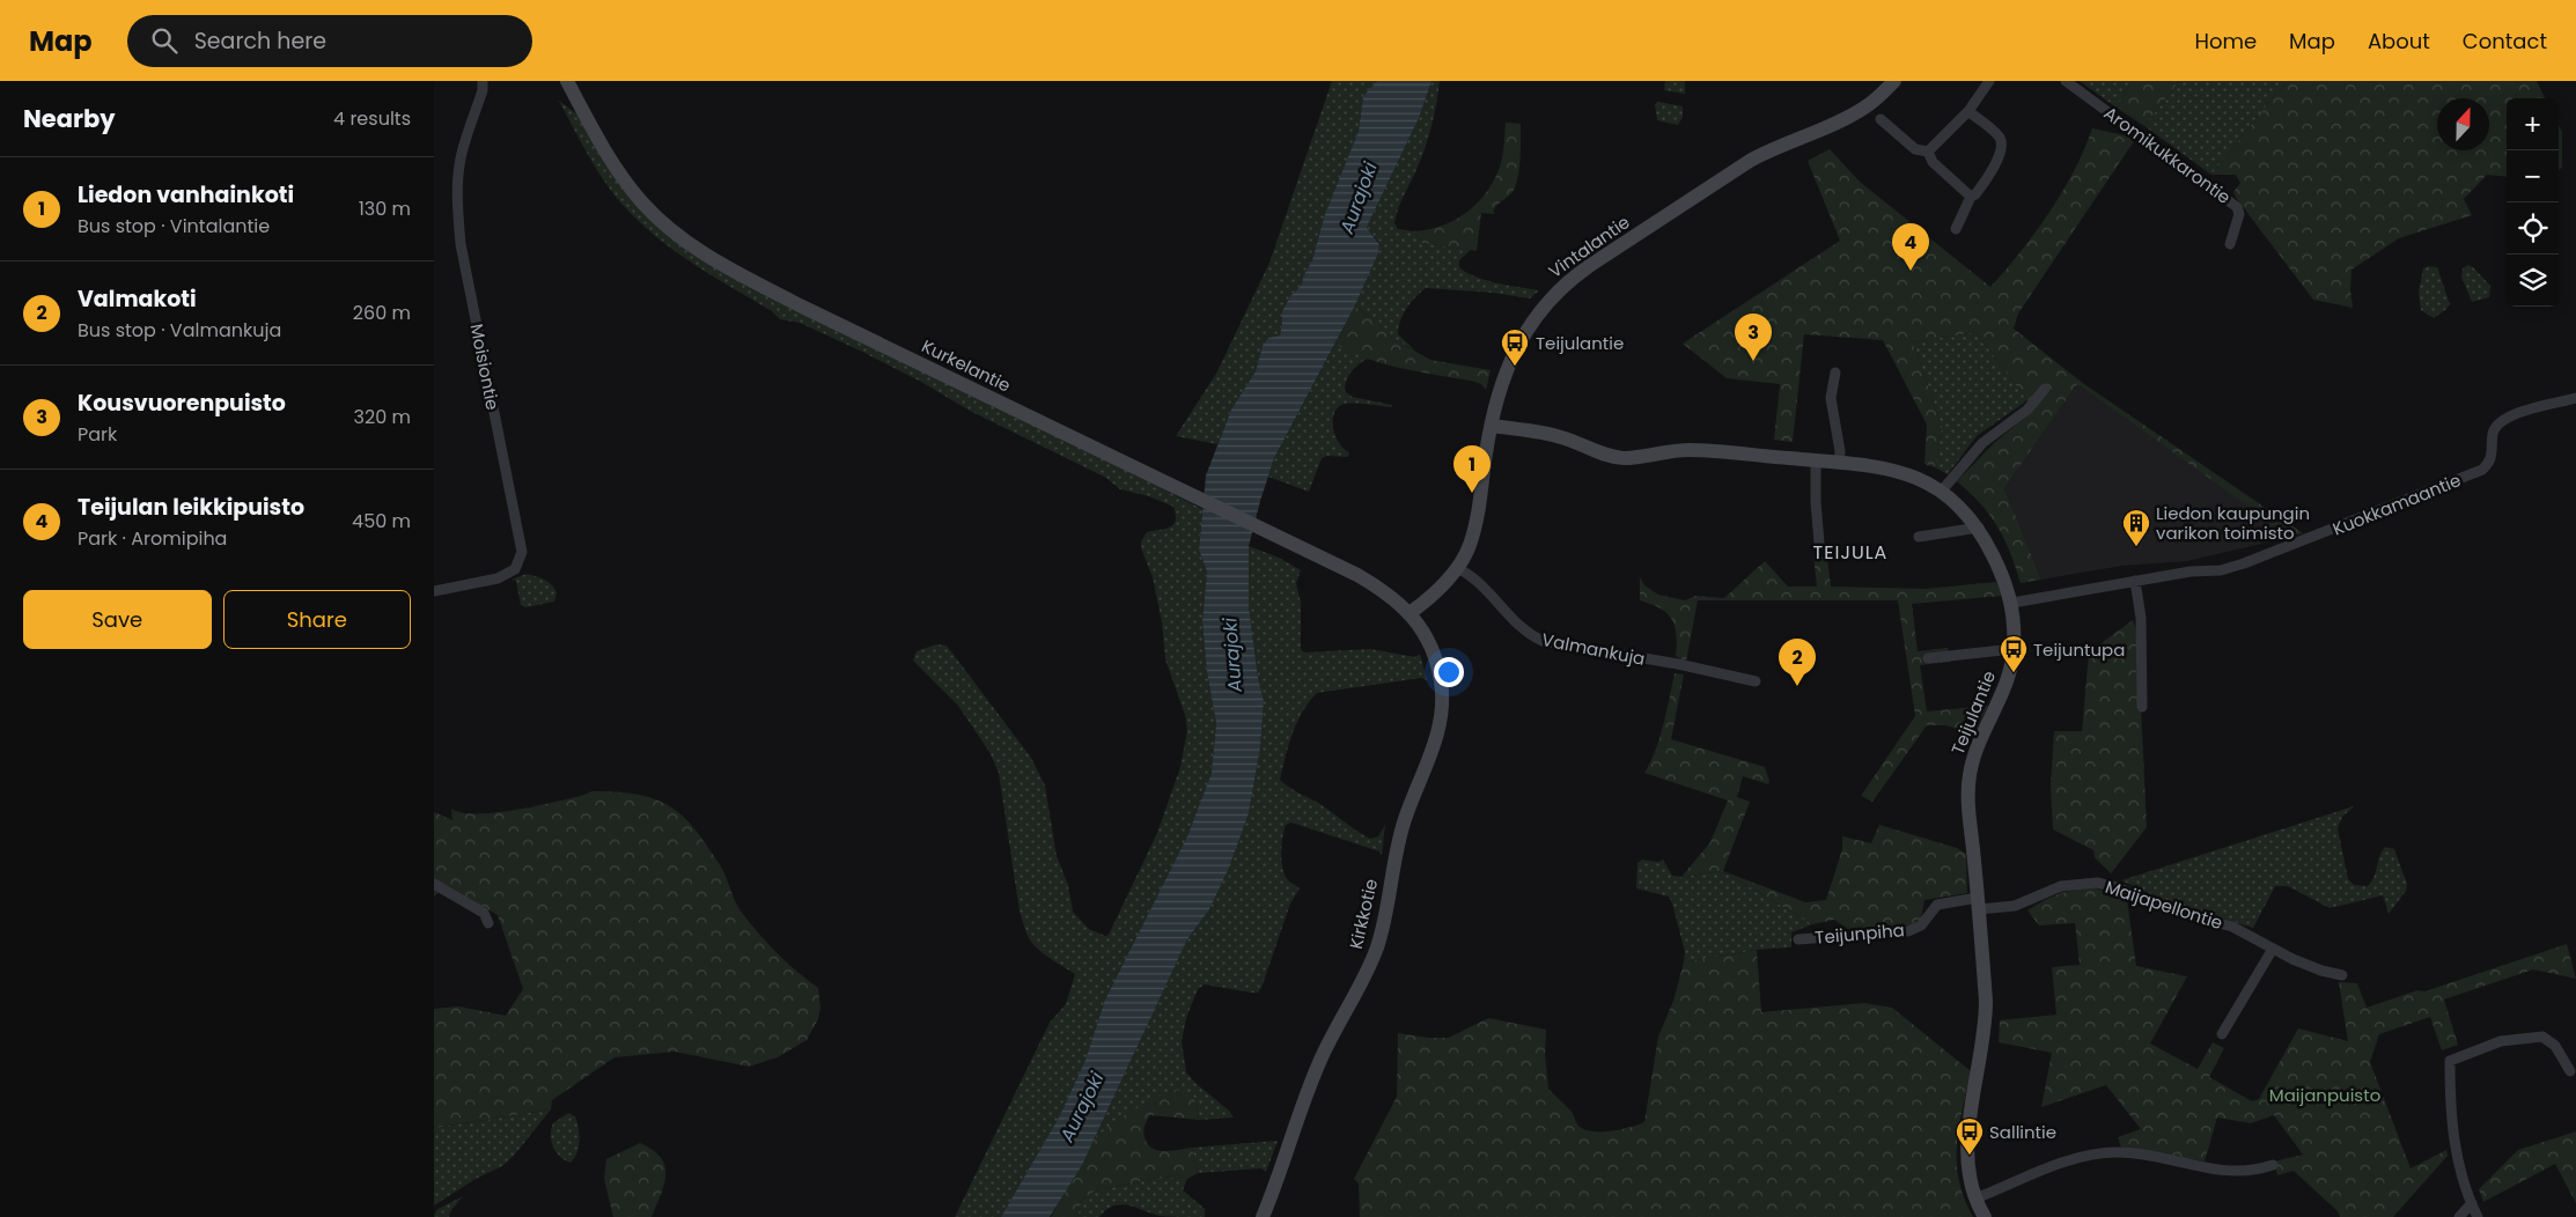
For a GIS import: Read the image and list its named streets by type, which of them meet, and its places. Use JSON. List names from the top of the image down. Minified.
{"streets":{"street":["Aromikukkarontie","Vintalantie","Kurkelantie","Moisiontie","Kuokkamaantie","Valmankuja","Teijulantie","Maijapellontie","Kirkkotie","Teijunpiha"]},"crossings":[["Vintalantie","Kurkelantie"],["Vintalantie","Valmankuja"],["Vintalantie","Teijulantie"],["Vintalantie","Kirkkotie"],["Kurkelantie","Kirkkotie"],["Kuokkamaantie","Teijulantie"],["Teijulantie","Maijapellontie"],["Teijulantie","Teijunpiha"],["Maijapellontie","Teijunpiha"]],"districts":["TEIJULA"],"water":["Aurajoki"],"parks":["Maijanpuisto"],"places":{"bus stop":["Teijulantie","Teijuntupa","Sallintie"],"building":["Liedon kaupungin varikon toimisto"]},"north":"top","page":{"header":"Map","search":"Search here","nav":["Home","Map","About","Contact"],"heading":["Nearby","4 results"],"map_buttons":["+","−"],"list":[{"mark":"1","name":"Liedon vanhainkoti","note":"Bus stop · Vintalantie","value":"130 m"},{"mark":"2","name":"Valmakoti","note":"Bus stop · Valmankuja","value":"260 m"},{"mark":"3","name":"Kousvuorenpuisto","note":"Park","value":"320 m"},{"mark":"4","name":"Teijulan leikkipuisto","note":"Park · Aromipiha","value":"450 m"}],"pins":["4","3","1","2"],"buttons":["Save","Share"]}}
